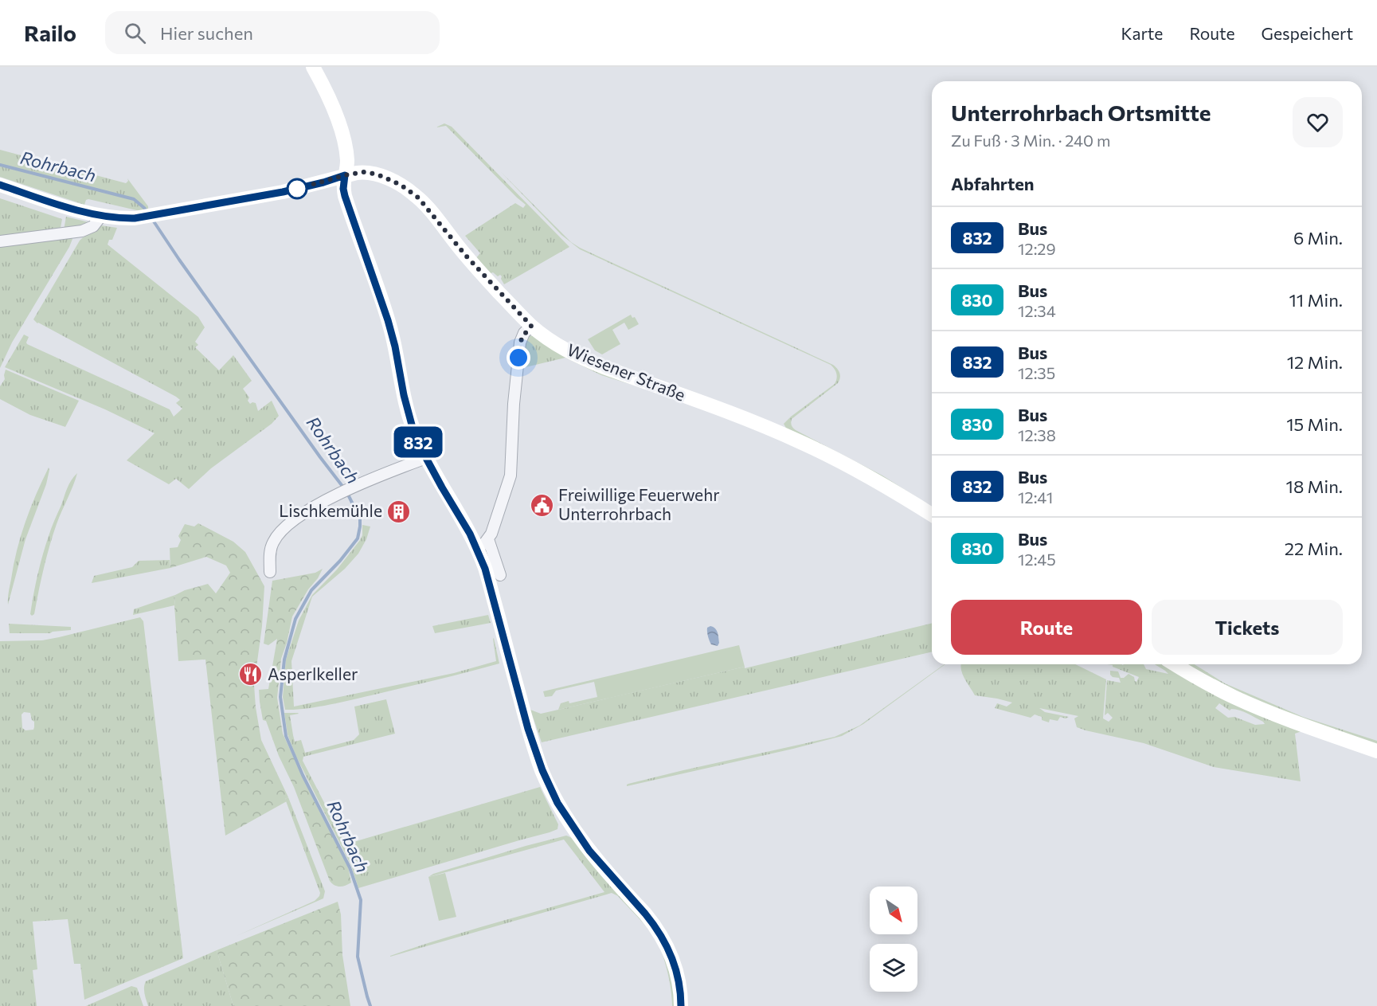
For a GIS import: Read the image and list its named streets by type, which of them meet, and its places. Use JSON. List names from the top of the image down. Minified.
{"streets":{"main road":["Wiesener Straße"]},"water":["Rohrbach"],"places":{"public building":["Freiwillige Feuerwehr Unterrohrbach"],"building":["Lischkemühle"],"restaurant":["Asperlkeller"]},"lines":["bus line 832"],"north":"bottom right","page":{"header":"Railo","search":"Hier suchen","nav":["Karte","Route","Gespeichert"],"on_map":"832","heading":[["Unterrohrbach Ortsmitte","Zu Fuß · 3 Min. · 240 m"],"Abfahrten"],"list":[{"mark":"832","name":"Bus","note":"12:29","value":"6 Min."},{"mark":"830","name":"Bus","note":"12:34","value":"11 Min."},{"mark":"832","name":"Bus","note":"12:35","value":"12 Min."},{"mark":"830","name":"Bus","note":"12:38","value":"15 Min."},{"mark":"832","name":"Bus","note":"12:41","value":"18 Min."},{"mark":"830","name":"Bus","note":"12:45","value":"22 Min."}],"buttons":["Route","Tickets"]}}
